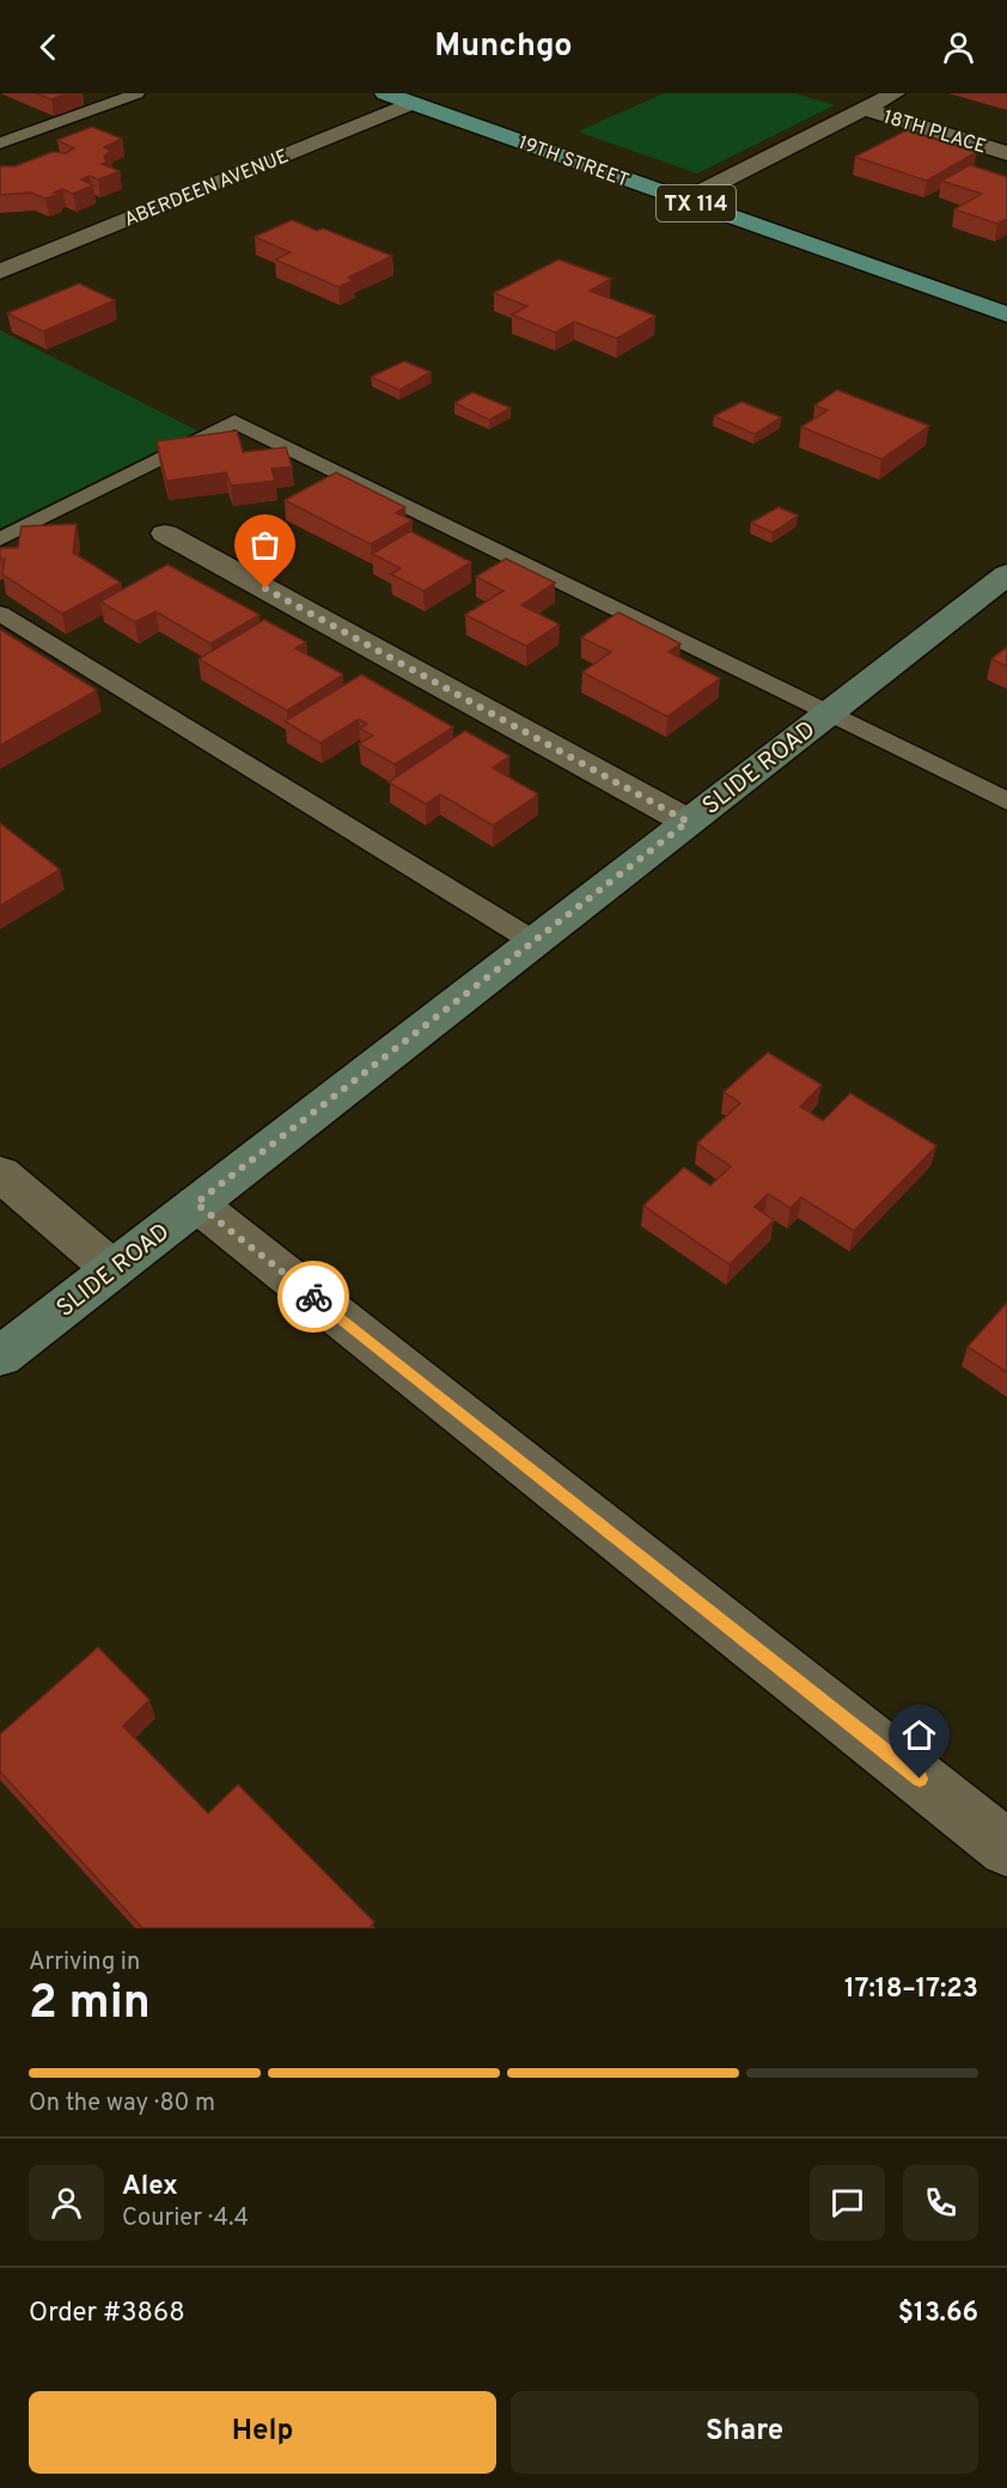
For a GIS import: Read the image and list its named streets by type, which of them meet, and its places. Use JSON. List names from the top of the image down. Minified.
{"streets":{"main road":["19TH STREET","TX 114","SLIDE ROAD"],"street":["18TH PLACE","ABERDEEN AVENUE"]},"crossings":[["19TH STREET","ABERDEEN AVENUE"]],"page":{"header":"Munchgo","heading":["2 min","Arriving in","17:18–17:23"],"panel":["Alex","Courier · 4.4","Order #3868","$13.66"],"bar":"On the way · 80 m","buttons":["Help","Share"]}}
